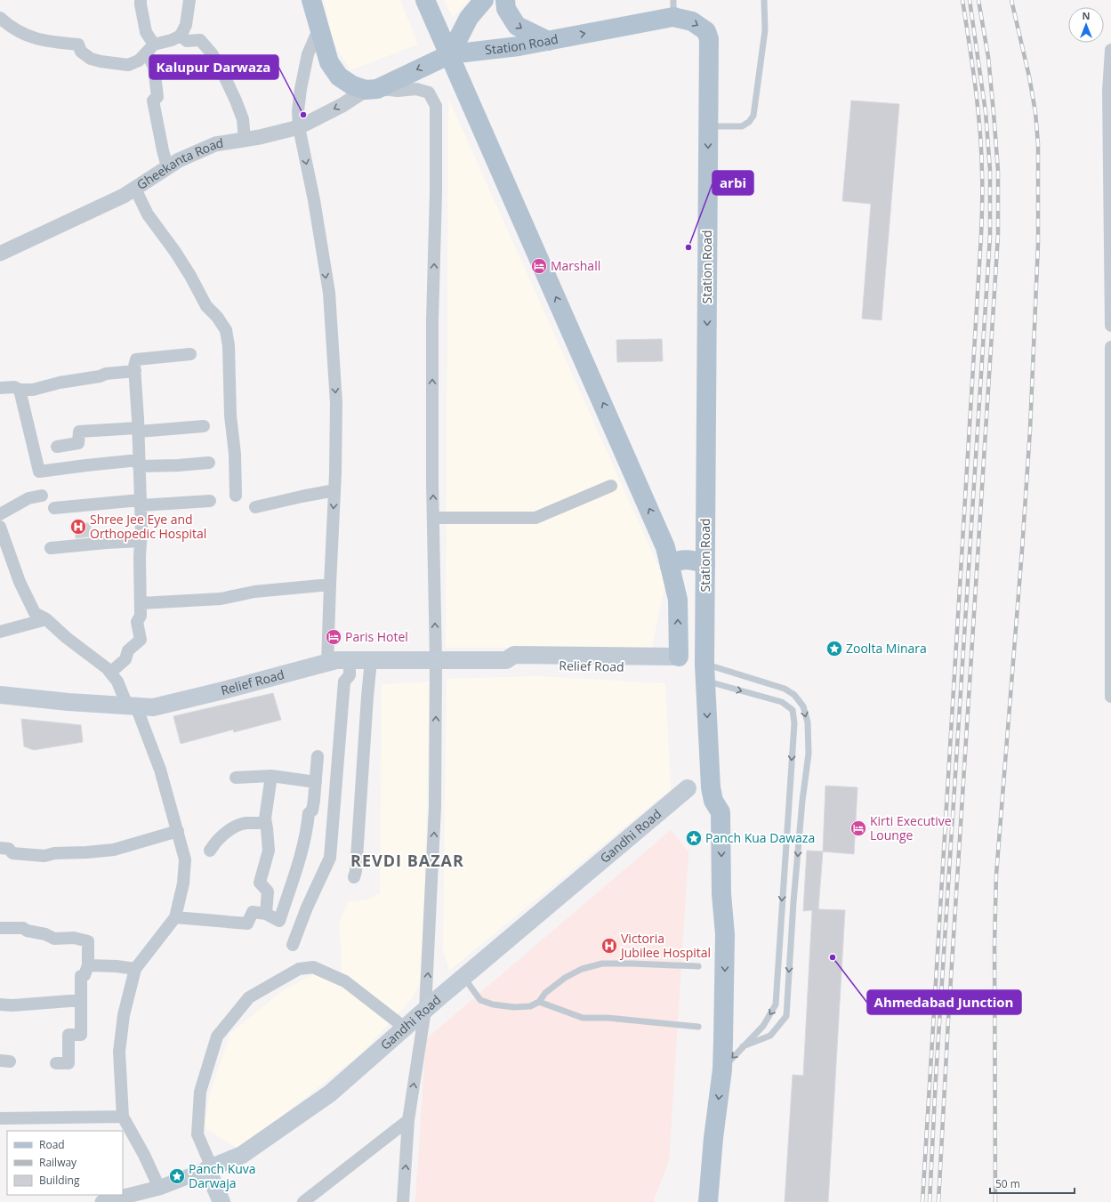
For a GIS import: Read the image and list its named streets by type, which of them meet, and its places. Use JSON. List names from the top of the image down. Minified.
{"streets":{"main road":["Station Road","Gheekanta Road","Relief Road","Gandhi Road"]},"crossings":[["Station Road","Gheekanta Road"]],"one_way":["Station Road"],"districts":["REVDI BAZAR"],"places":{"other":["Kalupur Darwaza","arbi","Ahmedabad Junction"],"hotel":["Marshall","Paris Hotel","Kirti Executive Lounge"],"hospital":["Shree Jee Eye and Orthopedic Hospital","Victoria Jubilee Hospital"],"place":["Zoolta Minara","Panch Kua Dawaza","Panch Kuva Darwaja"]},"legend":["Road","Railway","Building"],"scale_bar":"50 m","north":"top"}
